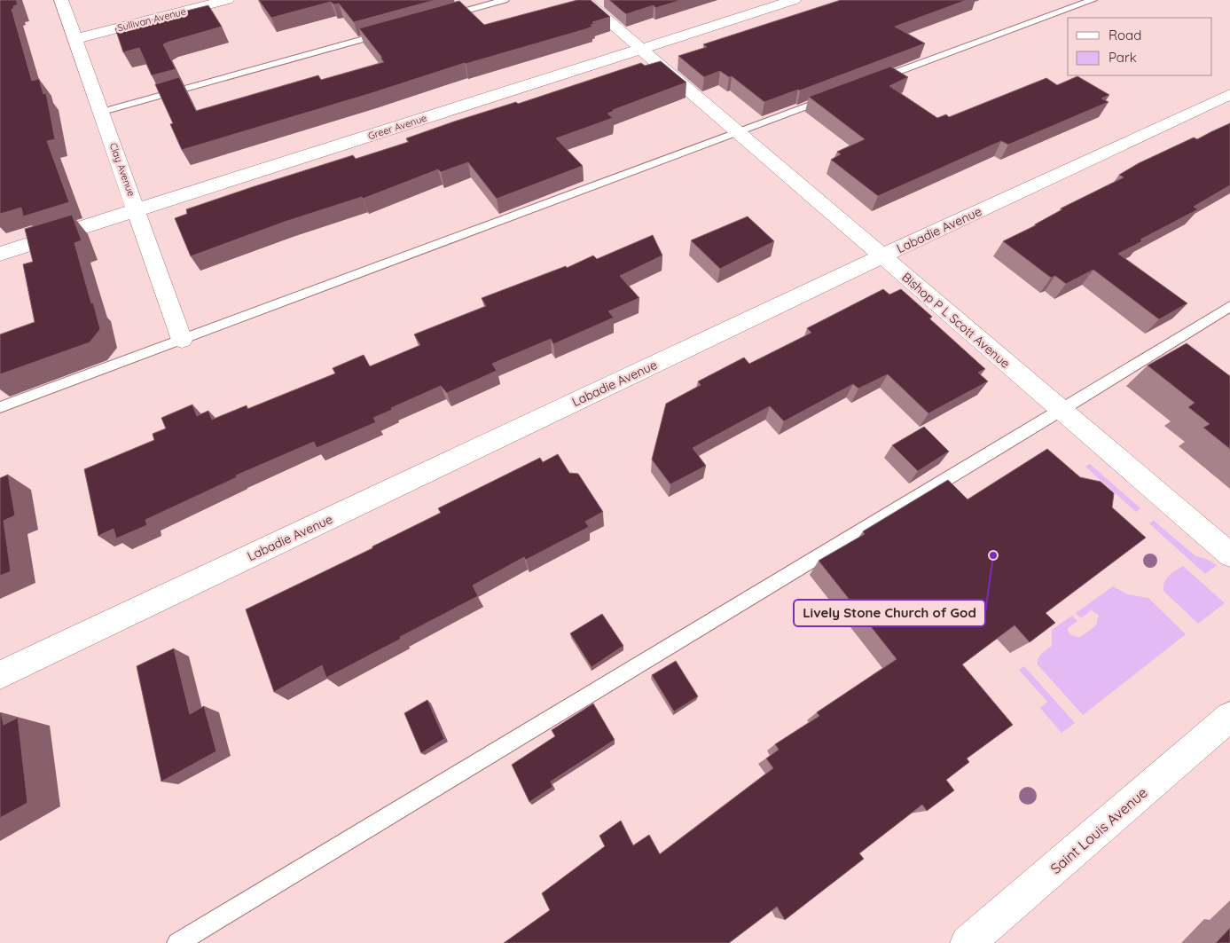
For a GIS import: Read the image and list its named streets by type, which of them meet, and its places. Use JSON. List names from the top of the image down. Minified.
{"streets":{"street":["Sullivan Avenue","Greer Avenue","Clay Avenue","Labadie Avenue","Bishop P L Scott Avenue","Saint Louis Avenue"]},"crossings":[["Sullivan Avenue","Clay Avenue"],["Greer Avenue","Clay Avenue"],["Greer Avenue","Bishop P L Scott Avenue"],["Labadie Avenue","Bishop P L Scott Avenue"]],"places":["Lively Stone Church of God"],"legend":["Road","Park"]}
